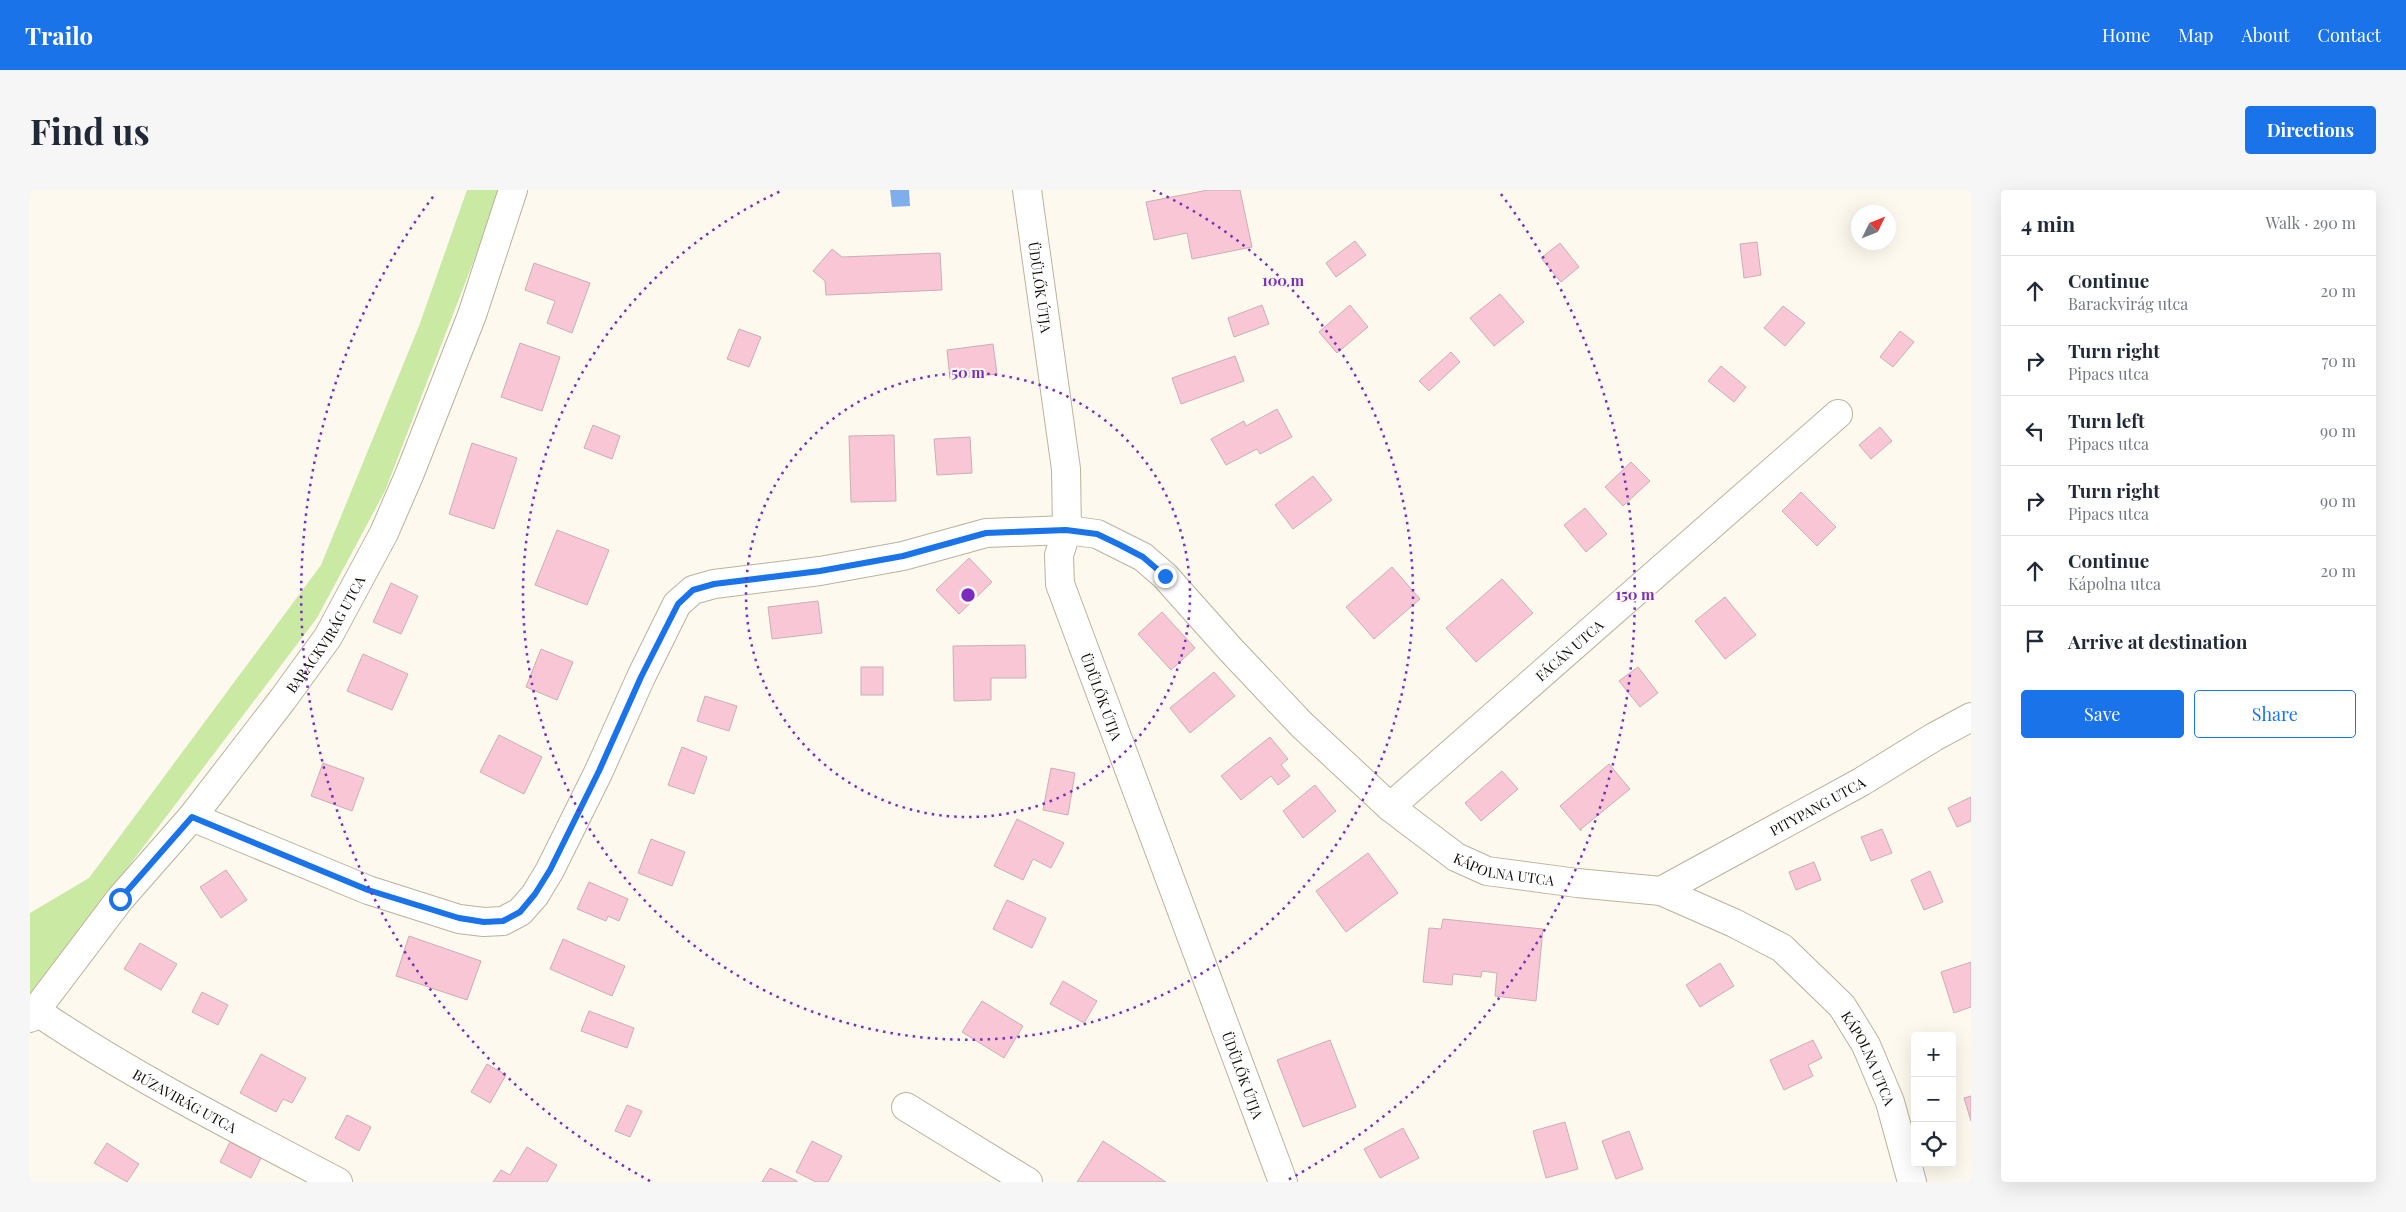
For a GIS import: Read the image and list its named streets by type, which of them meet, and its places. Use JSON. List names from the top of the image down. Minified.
{"streets":{"street":["ÜDÜLŐK ÚTJA","BARACKVIRÁG UTCA","FÁCÁN UTCA","PITYPANG UTCA","KÁPOLNA UTCA","BÚZAVIRÁG UTCA"]},"crossings":[["ÜDÜLŐK ÚTJA","KÁPOLNA UTCA"],["BARACKVIRÁG UTCA","KÁPOLNA UTCA"],["BARACKVIRÁG UTCA","BÚZAVIRÁG UTCA"],["FÁCÁN UTCA","KÁPOLNA UTCA"],["PITYPANG UTCA","KÁPOLNA UTCA"]],"north":"top right","page":{"header":"Trailo","nav":["Home","Map","About","Contact"],"buttons":["Directions",["Save","Share"]],"title":"Find us","heading":["4 min","Walk · 290 m"],"list":[["Continue","Barackvirág utca","20 m"],["Turn right","Pipacs utca","70 m"],["Turn left","Pipacs utca","90 m"],["Turn right","Pipacs utca","90 m"],["Continue","Kápolna utca","20 m"],"Arrive at destination"],"map_buttons":["+","−"]},"rings":["100 m","50 m","150 m"]}
